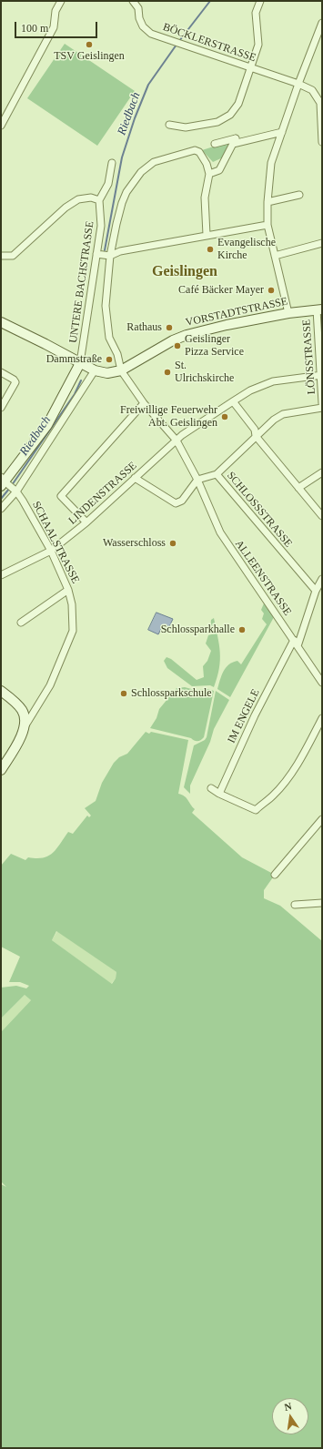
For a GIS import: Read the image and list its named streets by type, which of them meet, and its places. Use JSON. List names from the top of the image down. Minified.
{"streets":{"main road":["VORSTADTSTRASSE"],"street":["BÖCKLERSTRASSE","UNTERE BACHSTRASSE","LÖNSSTRASSE","LINDENSTRASSE","SCHLOSSSTRASSE","SCHAALSTRASSE","ALLEENSTRASSE","IM ENGELE"]},"crossings":[["VORSTADTSTRASSE","LÖNSSTRASSE"],["LÖNSSTRASSE","LINDENSTRASSE"],["LINDENSTRASSE","SCHAALSTRASSE"],["SCHLOSSSTRASSE","ALLEENSTRASSE"],["ALLEENSTRASSE","IM ENGELE"]],"districts":["Geislingen"],"water":["Riedbach"],"places":["TSV Geislingen","Evangelische Kirche","Café Bäcker Mayer","Rathaus","Geislinger Pizza Service","Dammstraße","St. Ulrichskirche","Freiwillige Feuerwehr Abt. Geislingen","Wasserschloss","Schlossparkhalle","Schlossparkschule"],"scale_bar":"100 m","north":"top"}
